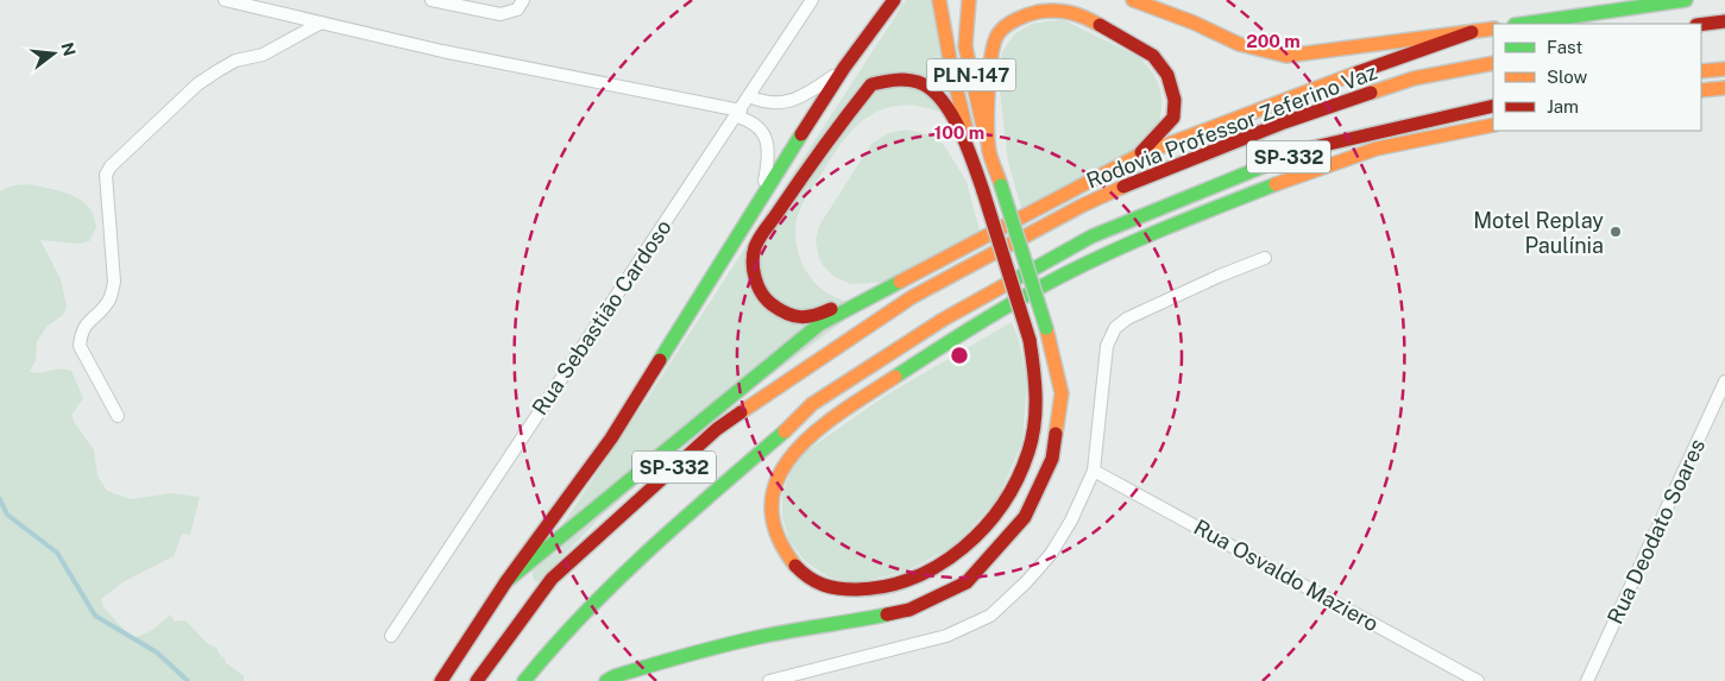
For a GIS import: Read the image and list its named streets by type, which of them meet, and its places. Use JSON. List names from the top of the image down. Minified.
{"streets":{"main road":["PLN-147","Rodovia Professor Zeferino Vaz","SP-332"],"street":["Rua Sebastião Cardoso","Rua Deodato Soares","Rua Osvaldo Maziero"]},"places":["Motel Replay Paulínia"],"legend":["Fast","Slow","Jam"],"north":"right","rings":["200 m","100 m"]}
